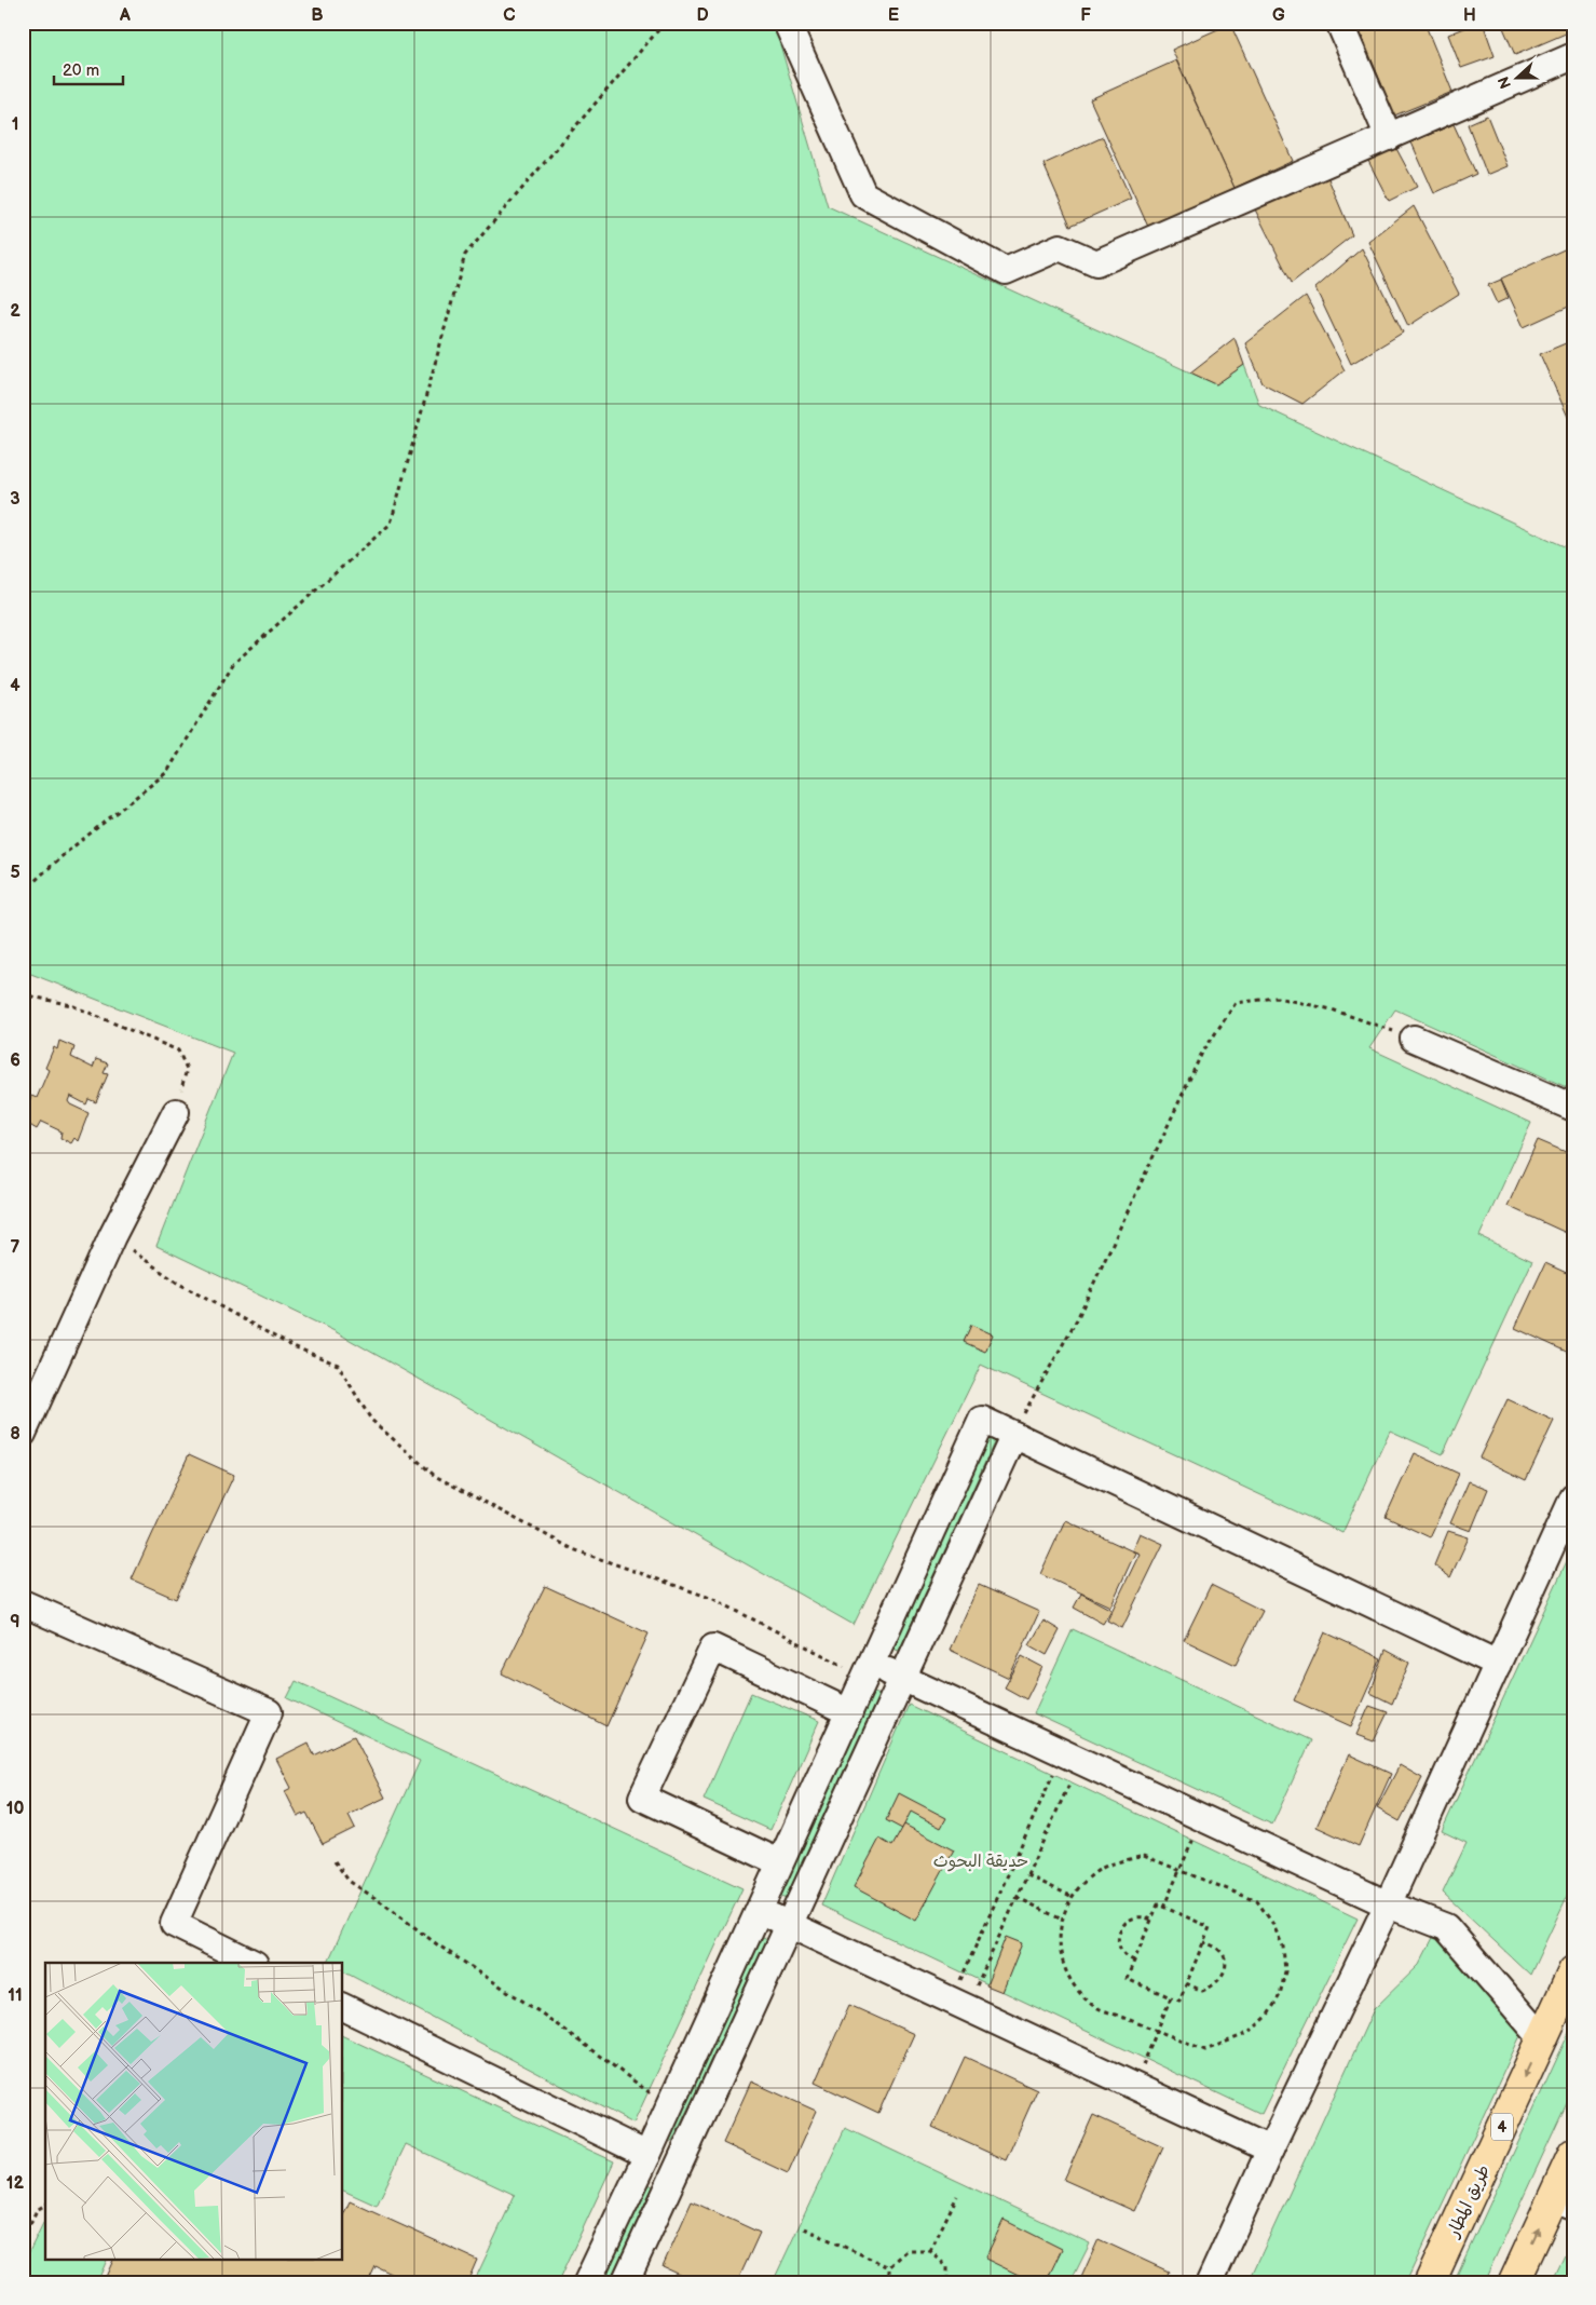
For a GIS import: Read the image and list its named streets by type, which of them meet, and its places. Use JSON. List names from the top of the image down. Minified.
{"streets":{"highway":["4","طريق المطار"]},"parks":["حديقة البحوث"],"scale_bar":"20 m","north":"left","grid":{"columns":["A","B","C","D","E","F","G","H"],"rows":["1","2","3","4","5","6","7","8","9","10","11","12"]}}
